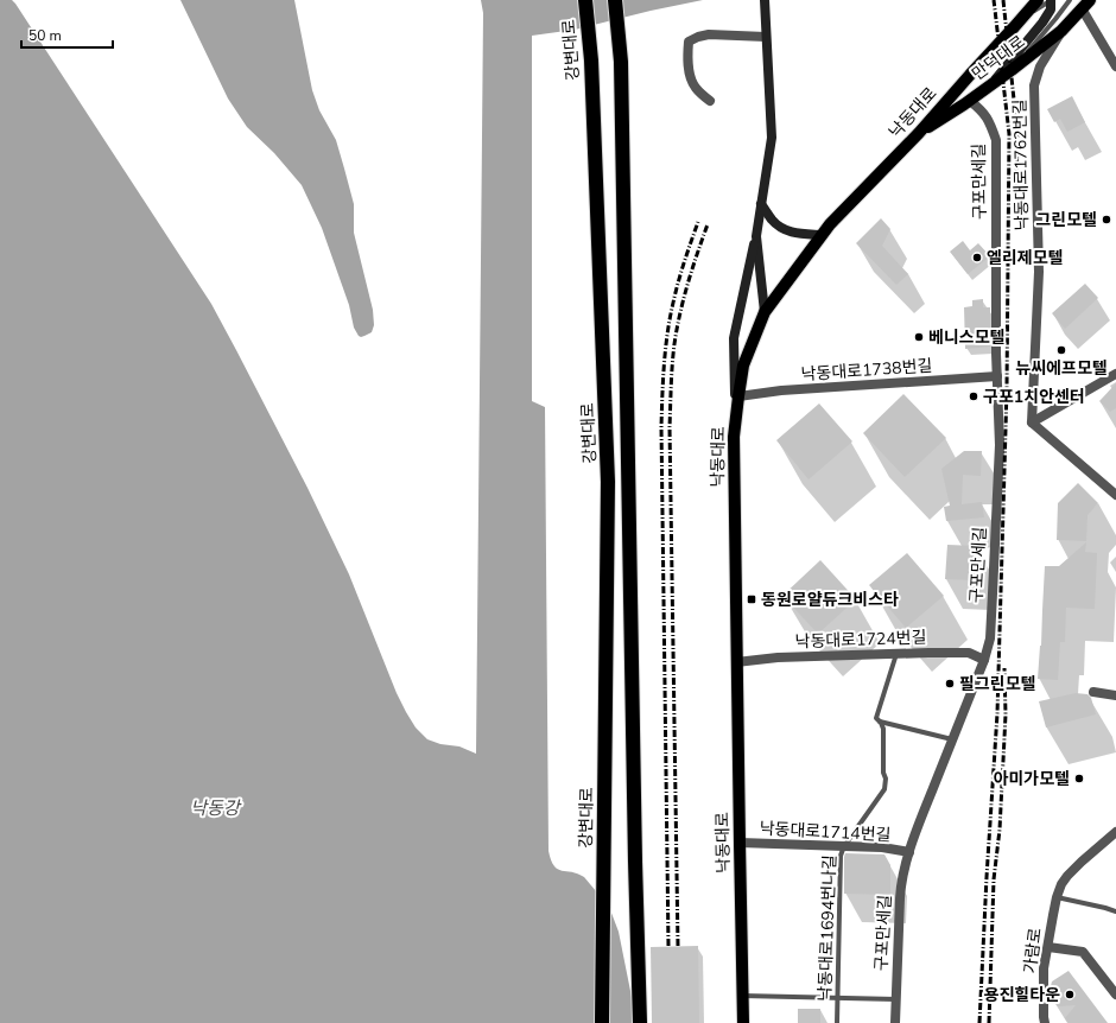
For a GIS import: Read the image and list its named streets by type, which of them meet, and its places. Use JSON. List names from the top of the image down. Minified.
{"streets":{"highway":["강변대로"],"main road":["만덕대로","낙동대로"],"street":["낙동대로1762번길","구포만세길","낙동대로1738번길","낙동대로1724번길","낙동대로1714번길","가람로"],"lane":["낙동대로1694번나길"]},"crossings":[["만덕대로","낙동대로"],["만덕대로","낙동대로1762번길"],["만덕대로","구포만세길"],["낙동대로","낙동대로1738번길"],["낙동대로","낙동대로1724번길"],["낙동대로","낙동대로1714번길"],["구포만세길","낙동대로1738번길"],["구포만세길","낙동대로1724번길"],["구포만세길","낙동대로1714번길"],["낙동대로1724번길","낙동대로1694번나길"],["낙동대로1714번길","낙동대로1694번나길"]],"water":["낙동강"],"places":{"other":["그린모텔","엘리제모텔","베니스모텔","뉴씨에프모텔","구포1치안센터","필그린모텔","아미가모텔","용진힐타운"],"transit":["동원로얄듀크비스타"]},"scale_bar":"50 m"}
